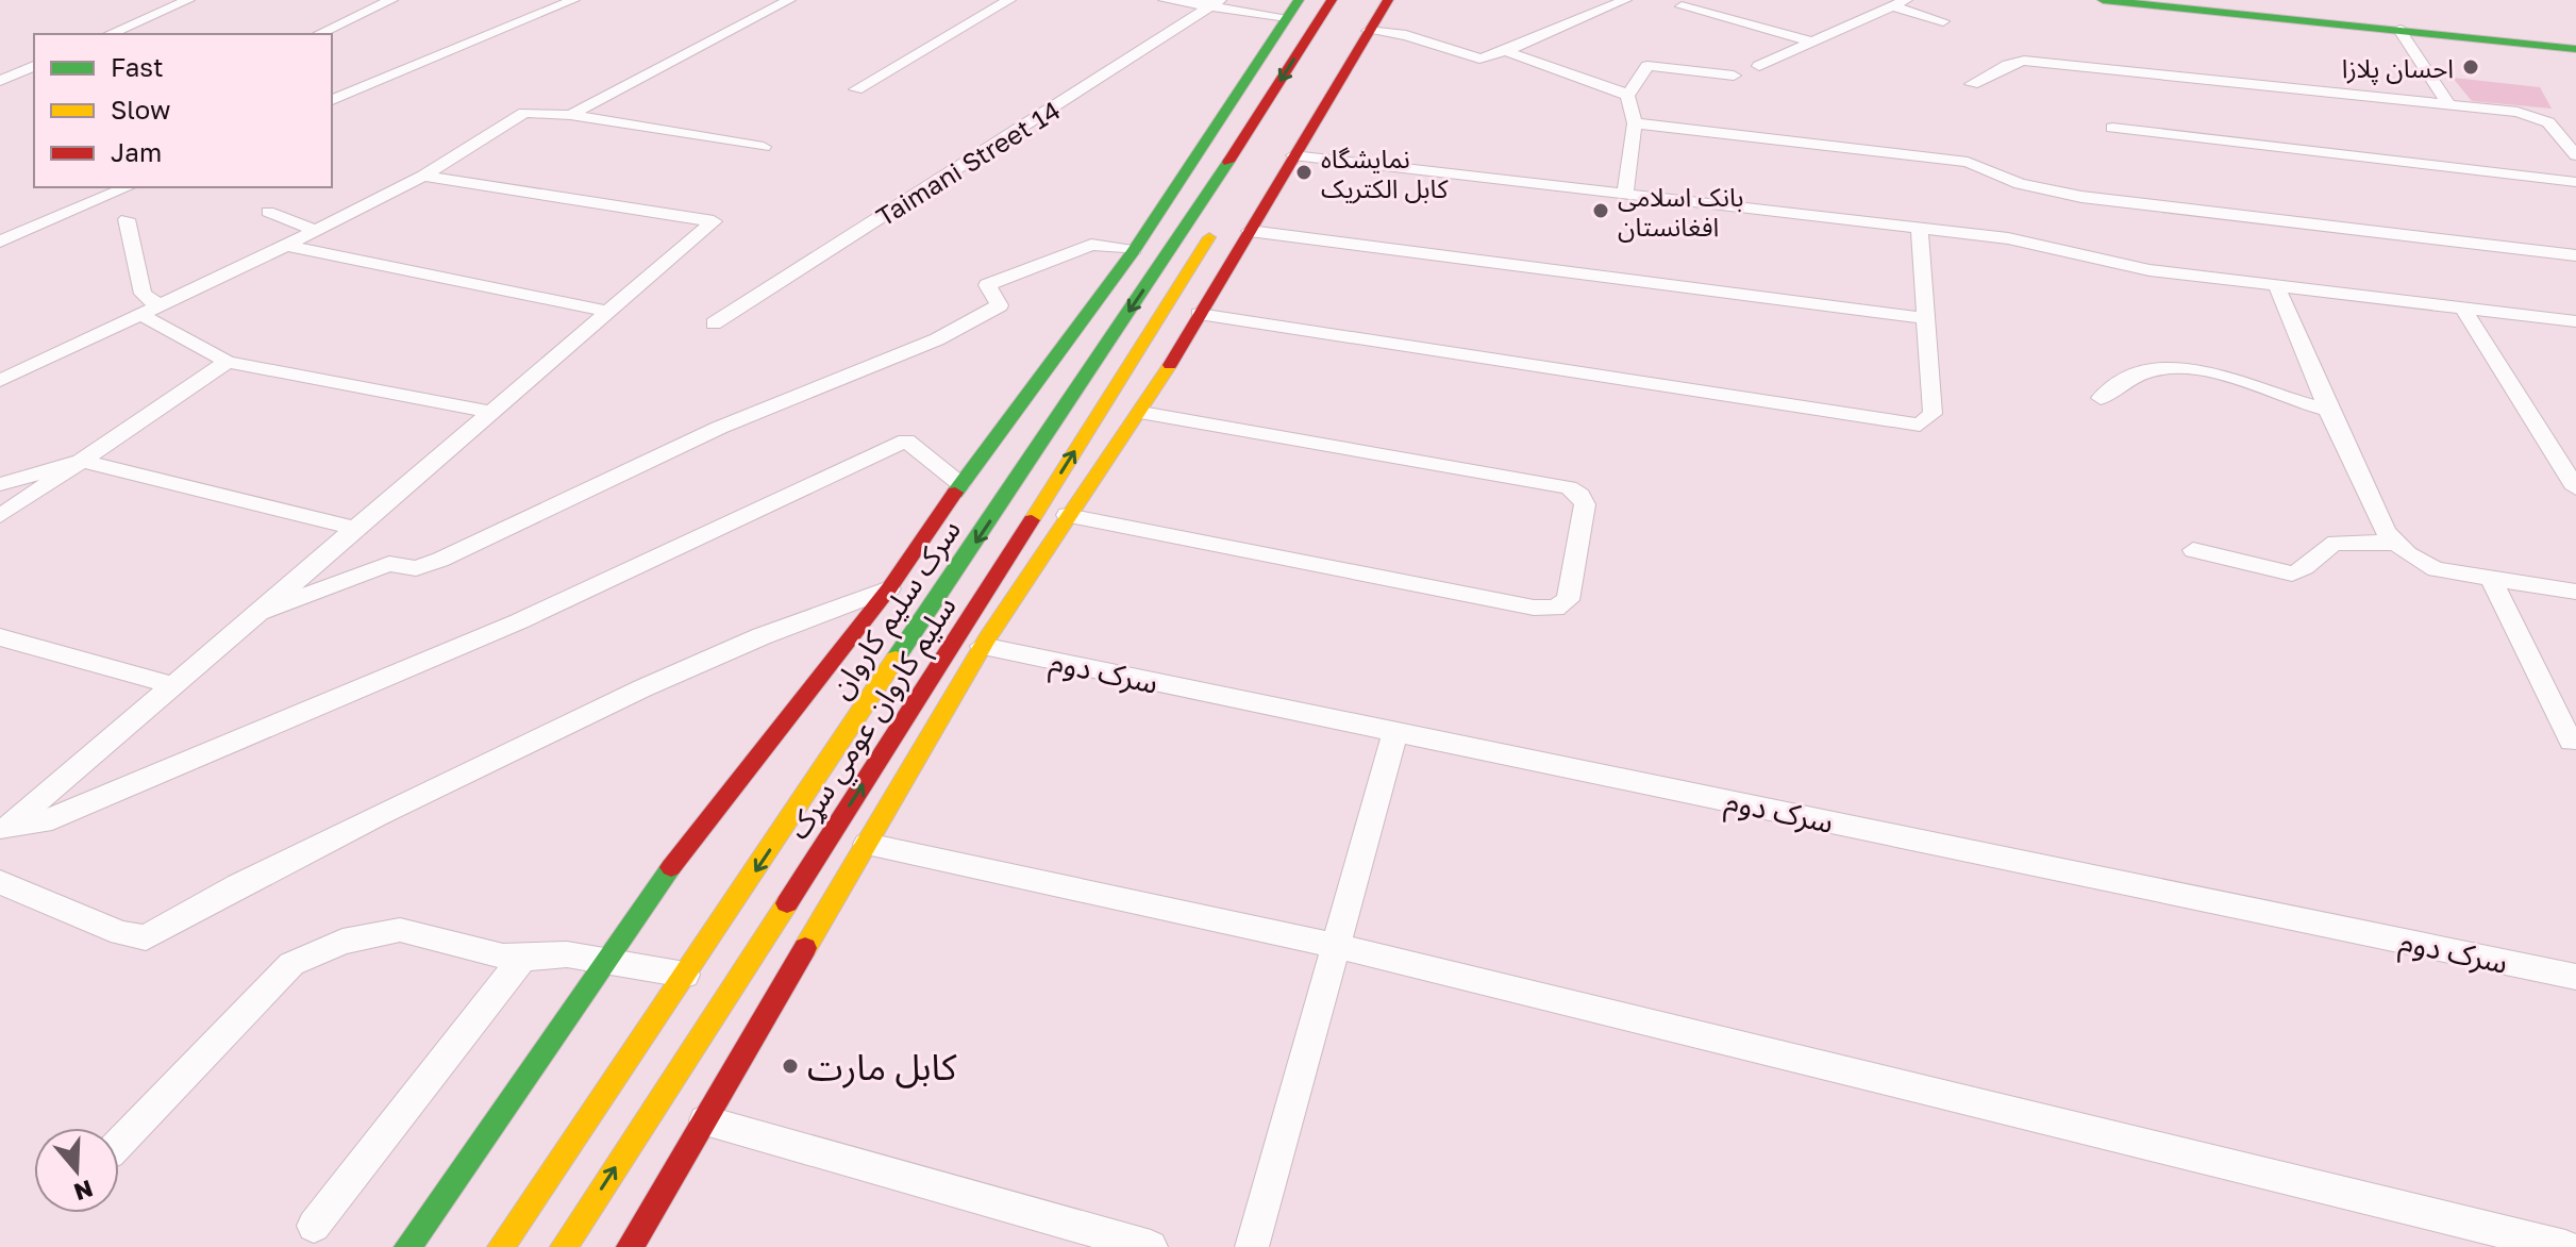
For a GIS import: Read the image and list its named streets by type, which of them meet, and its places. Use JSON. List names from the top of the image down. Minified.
{"streets":{"street":["Taimani Street 14","سرک سلیم کاروان","سرک دوم","سلیم کاروان عومي سړک"]},"places":["احسان پلازا","نمایشگاه کابل الکتریک","بانک اسلامی افغانستان","کابل مارت"],"legend":["Fast","Slow","Jam"],"north":"bottom"}
